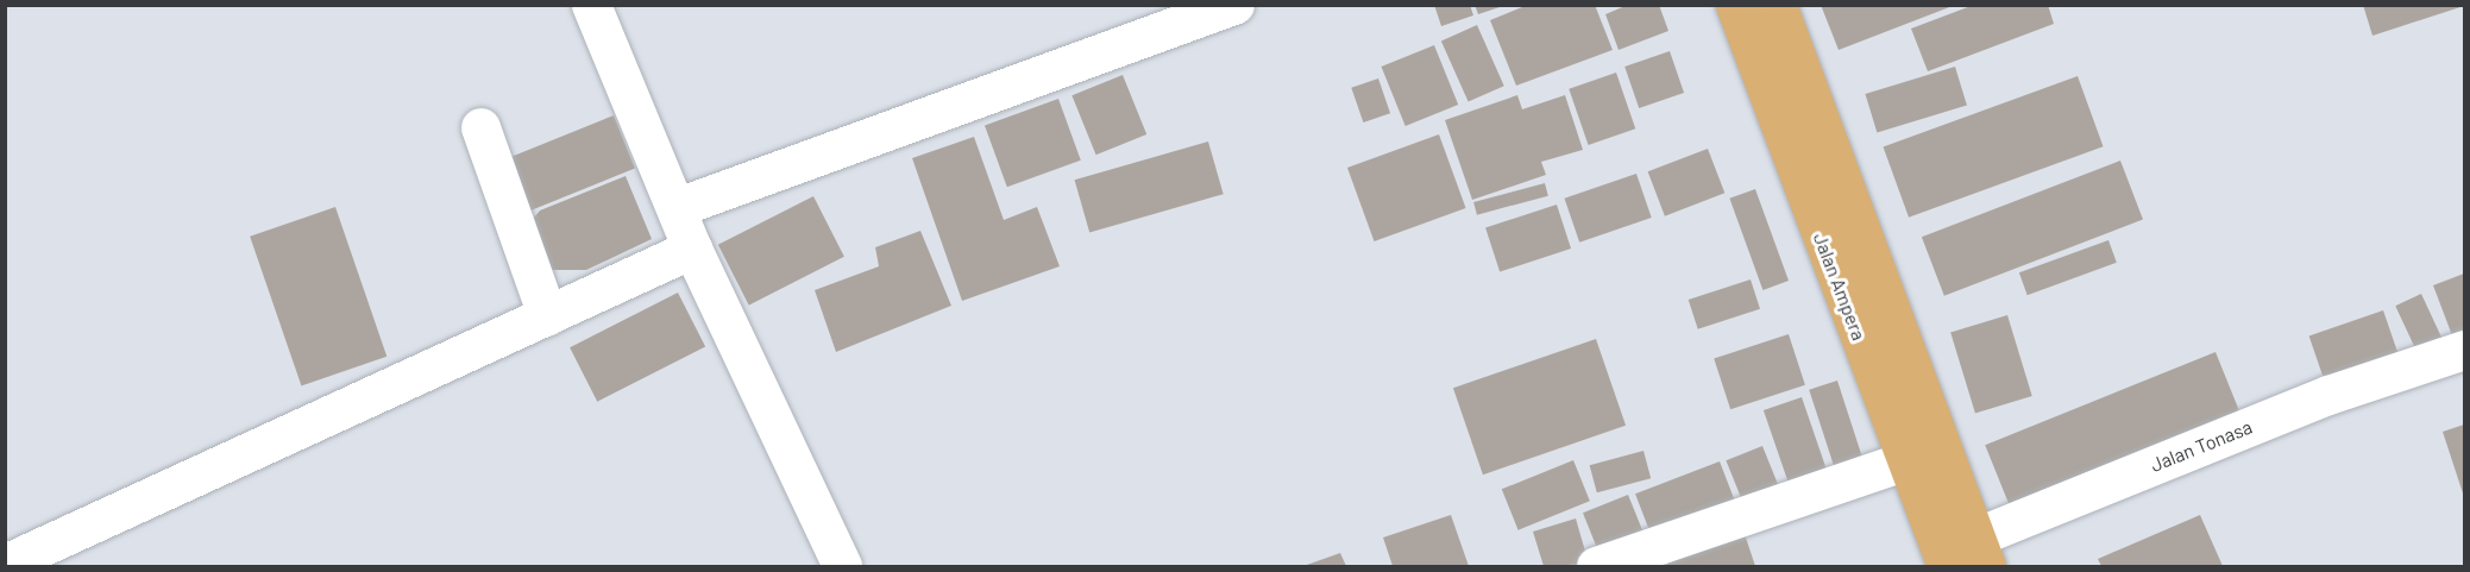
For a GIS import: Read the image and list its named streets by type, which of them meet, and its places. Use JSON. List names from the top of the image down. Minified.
{"streets":{"main road":["Jalan Ampera"],"street":["Jalan Tonasa"]},"crossings":[["Jalan Ampera","Jalan Tonasa"]]}
